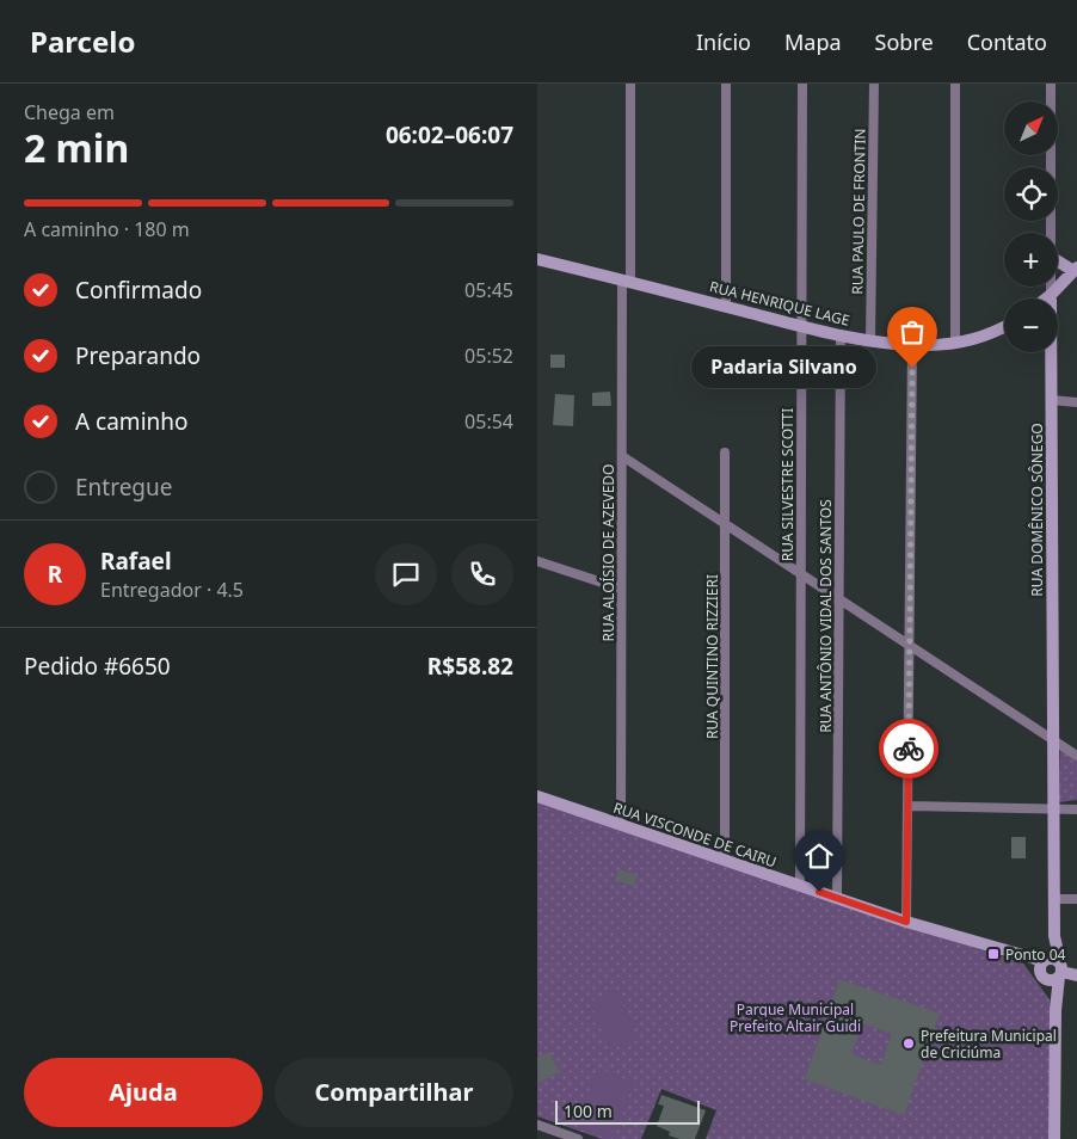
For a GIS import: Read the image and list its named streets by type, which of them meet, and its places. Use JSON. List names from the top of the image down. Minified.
{"streets":{"street":["RUA PAULO DE FRONTIN","RUA HENRIQUE LAGE","RUA SILVESTRE SCOTTI","RUA DOMÊNICO SÔNEGO","RUA ALOÍSIO DE AZEVEDO","RUA ANTÔNIO VIDAL DOS SANTOS","RUA QUINTINO RIZZIERI","RUA VISCONDE DE CAIRU"]},"crossings":[["RUA PAULO DE FRONTIN","RUA HENRIQUE LAGE"],["RUA HENRIQUE LAGE","RUA SILVESTRE SCOTTI"],["RUA HENRIQUE LAGE","RUA ALOÍSIO DE AZEVEDO"],["RUA HENRIQUE LAGE","RUA ANTÔNIO VIDAL DOS SANTOS"],["RUA SILVESTRE SCOTTI","RUA VISCONDE DE CAIRU"],["RUA DOMÊNICO SÔNEGO","RUA VISCONDE DE CAIRU"],["RUA ALOÍSIO DE AZEVEDO","RUA VISCONDE DE CAIRU"],["RUA ANTÔNIO VIDAL DOS SANTOS","RUA VISCONDE DE CAIRU"],["RUA QUINTINO RIZZIERI","RUA VISCONDE DE CAIRU"]],"parks":["Parque Municipal Prefeito Altair Guidi"],"places":{"other":["Padaria Silvano","Prefeitura Municipal de Criciúma"],"transit":["Ponto 04"]},"scale_bar":"100 m","north":"top right","page":{"header":"Parcelo","nav":["Início","Mapa","Sobre","Contato"],"heading":["2 min","Chega em","06:02–06:07"],"panel":["Rafael","Entregador · 4.5","Pedido #6650","R$58.82"],"map_buttons":["+","−"],"bar":"A caminho · 180 m","list":[["Confirmado","05:45"],["Preparando","05:52"],["A caminho","05:54"],"Entregue"],"bubble":"Padaria Silvano","round":"R","buttons":["Ajuda","Compartilhar"],"scale":"100 m"}}
